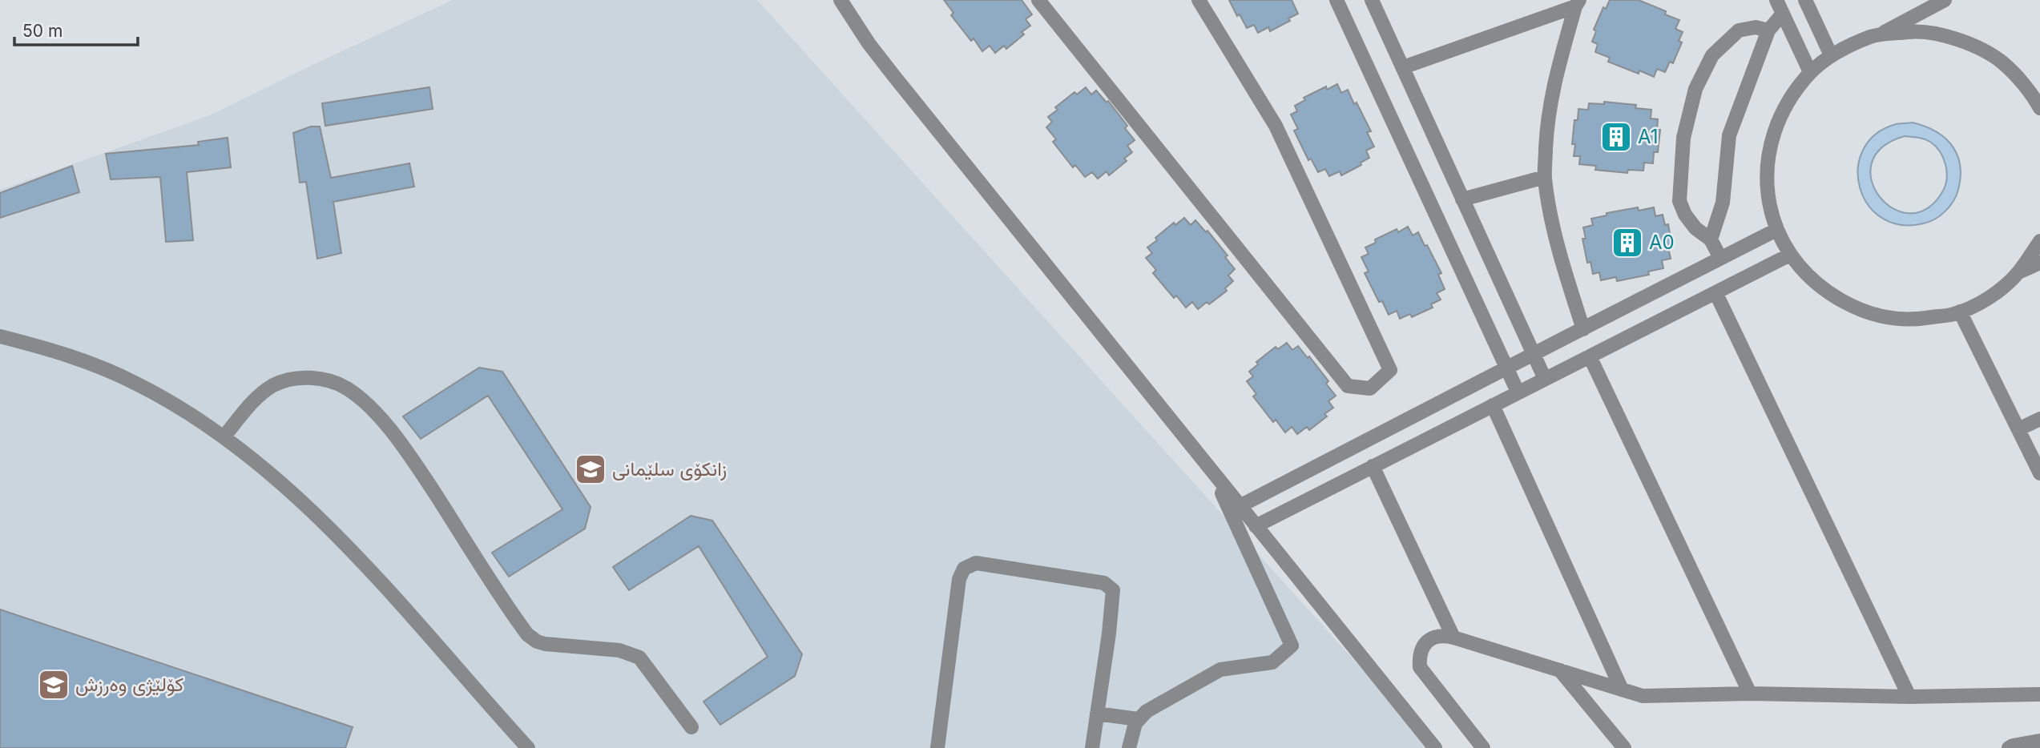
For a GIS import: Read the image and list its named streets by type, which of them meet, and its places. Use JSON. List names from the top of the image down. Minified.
{"places":{"building":["A1","A0"],"school or university":["زانکۆی سلێمانی","کۆلێژی وەرزش"]},"scale_bar":"50 m"}
